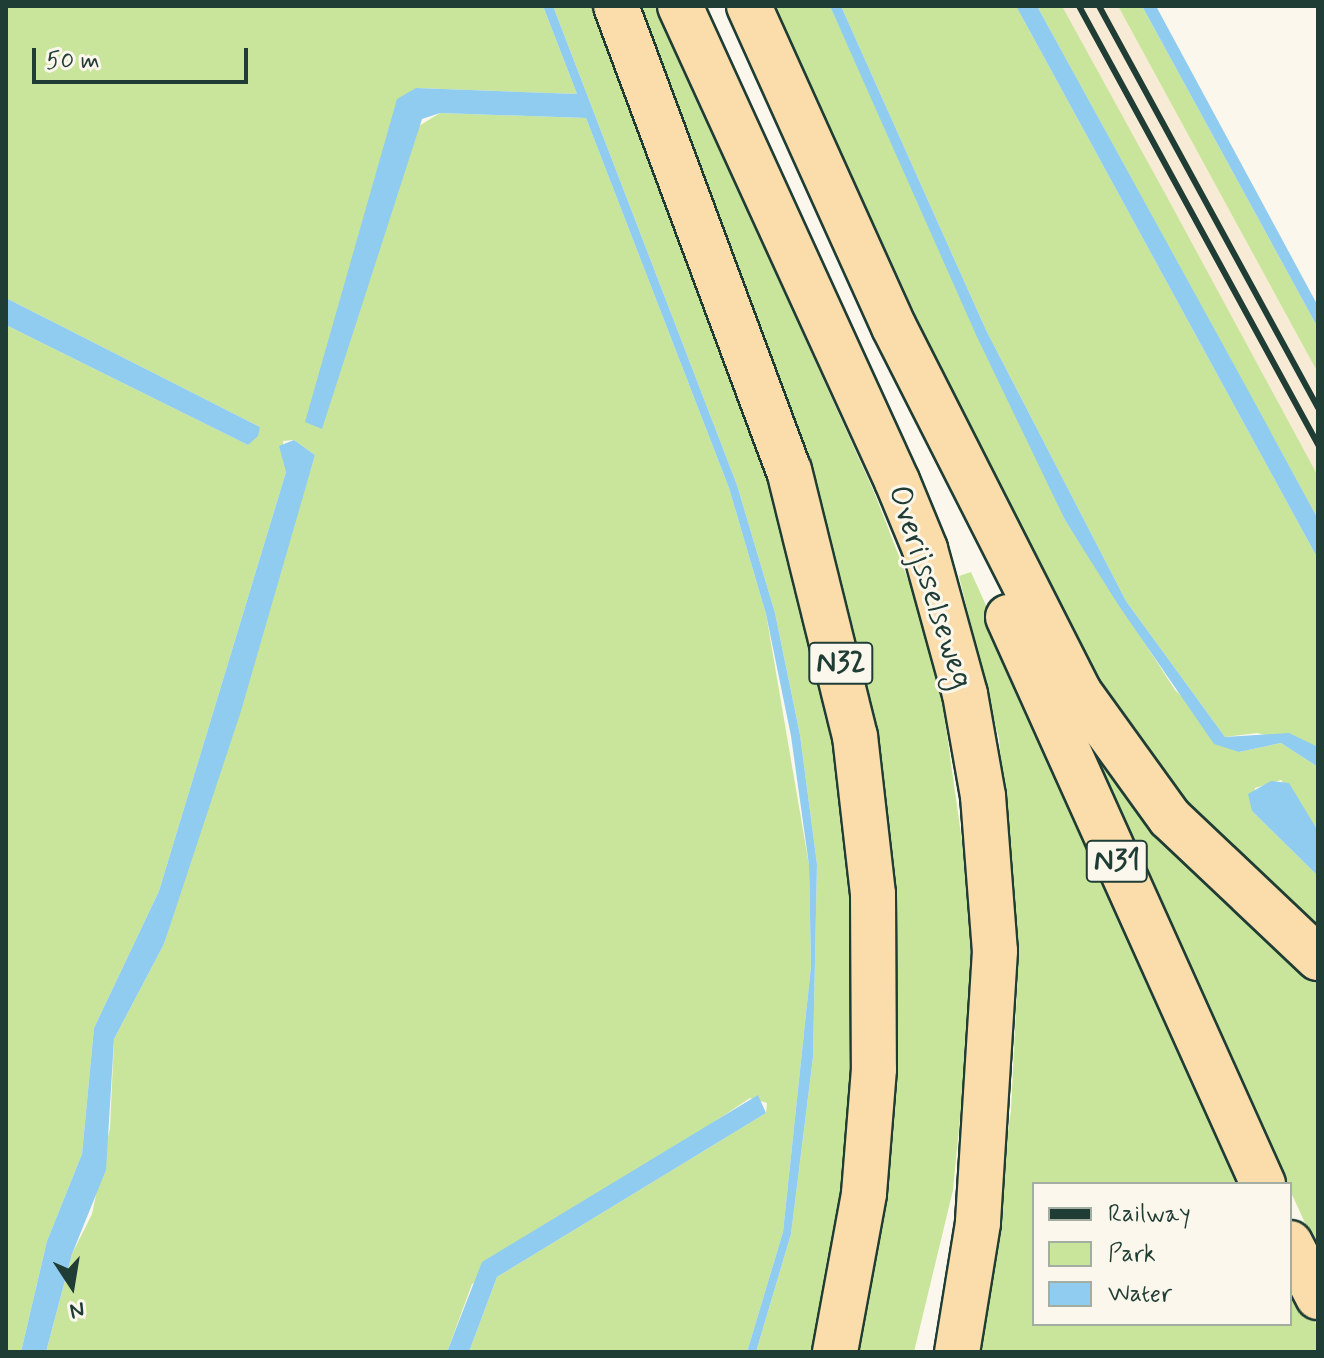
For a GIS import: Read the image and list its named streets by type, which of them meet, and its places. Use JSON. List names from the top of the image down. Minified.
{"streets":{"highway":["Overijsselseweg","N32","N31"]},"legend":["Railway","Park","Water"],"scale_bar":"50 m","north":"bottom"}
